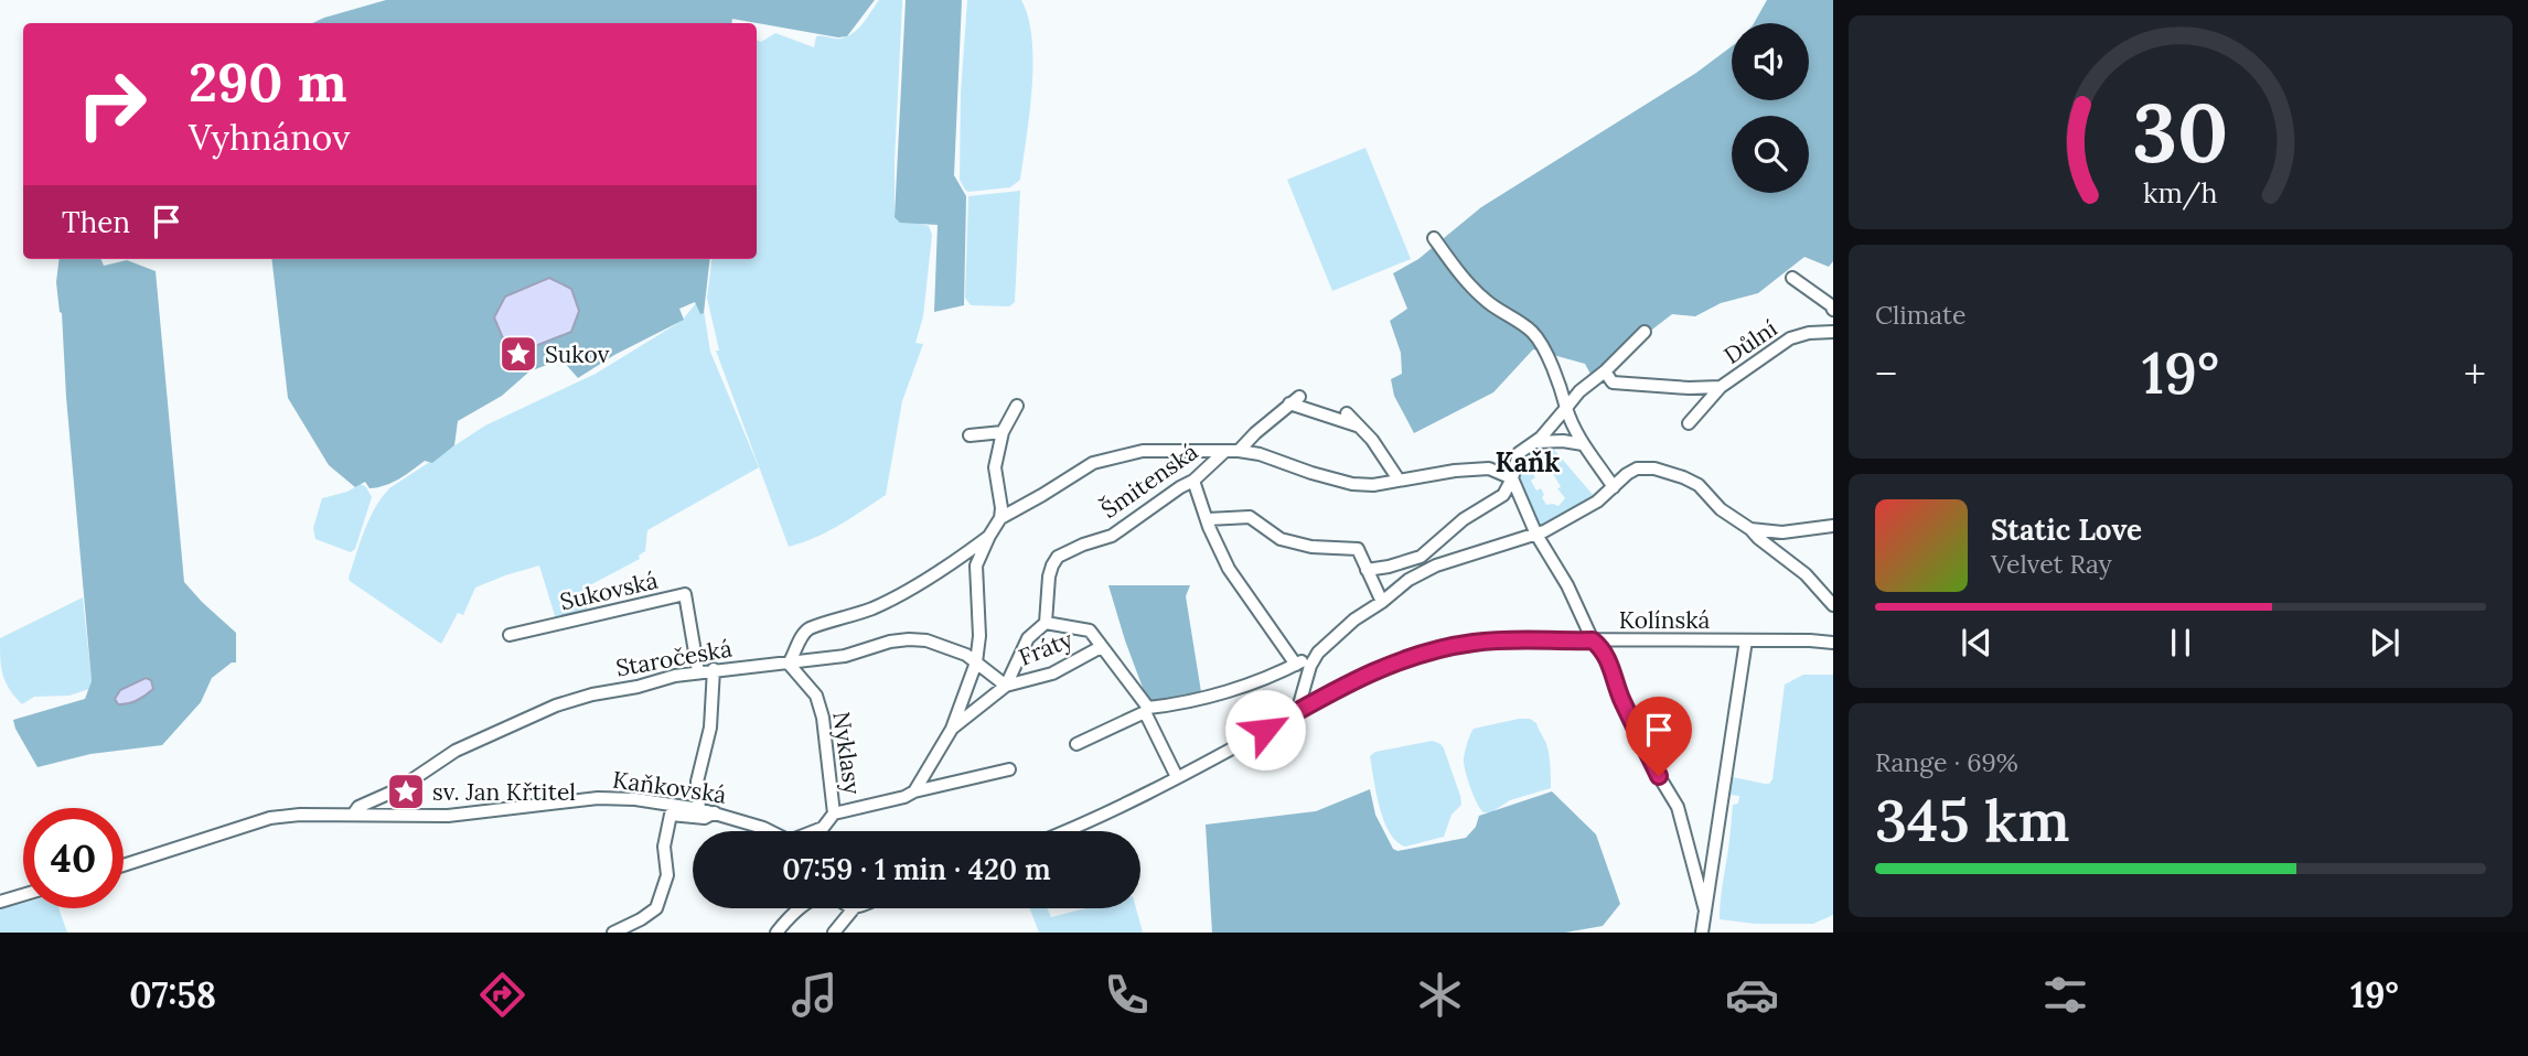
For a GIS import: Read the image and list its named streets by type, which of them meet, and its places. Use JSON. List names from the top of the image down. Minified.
{"streets":{"street":["Důlní","Šmitenská","Sukovská","Kolínská","Fráty","Staročeská","Nyklasy","Kaňkovská"]},"crossings":[["Šmitenská","Fráty"],["Sukovská","Staročeská"],["Kolínská","Fráty"],["Fráty","Staročeská"],["Staročeská","Nyklasy"],["Staročeská","Kaňkovská"]],"districts":["Kaňk"],"places":{"place":["Sukov","sv. Jan Křtitel"]},"page":{"turn":["290 m","Vyhnánov"],"then":"Then","tile":["Climate",["Range · 69%","345 km"]],"heat":["−","19°","+"],"song":["Static Love","Velvet Ray"],"limit":"40","trip":"07:59 · 1 min · 420 m","tabs":["07:58","19°"],"gauge":["30","km/h"]}}
